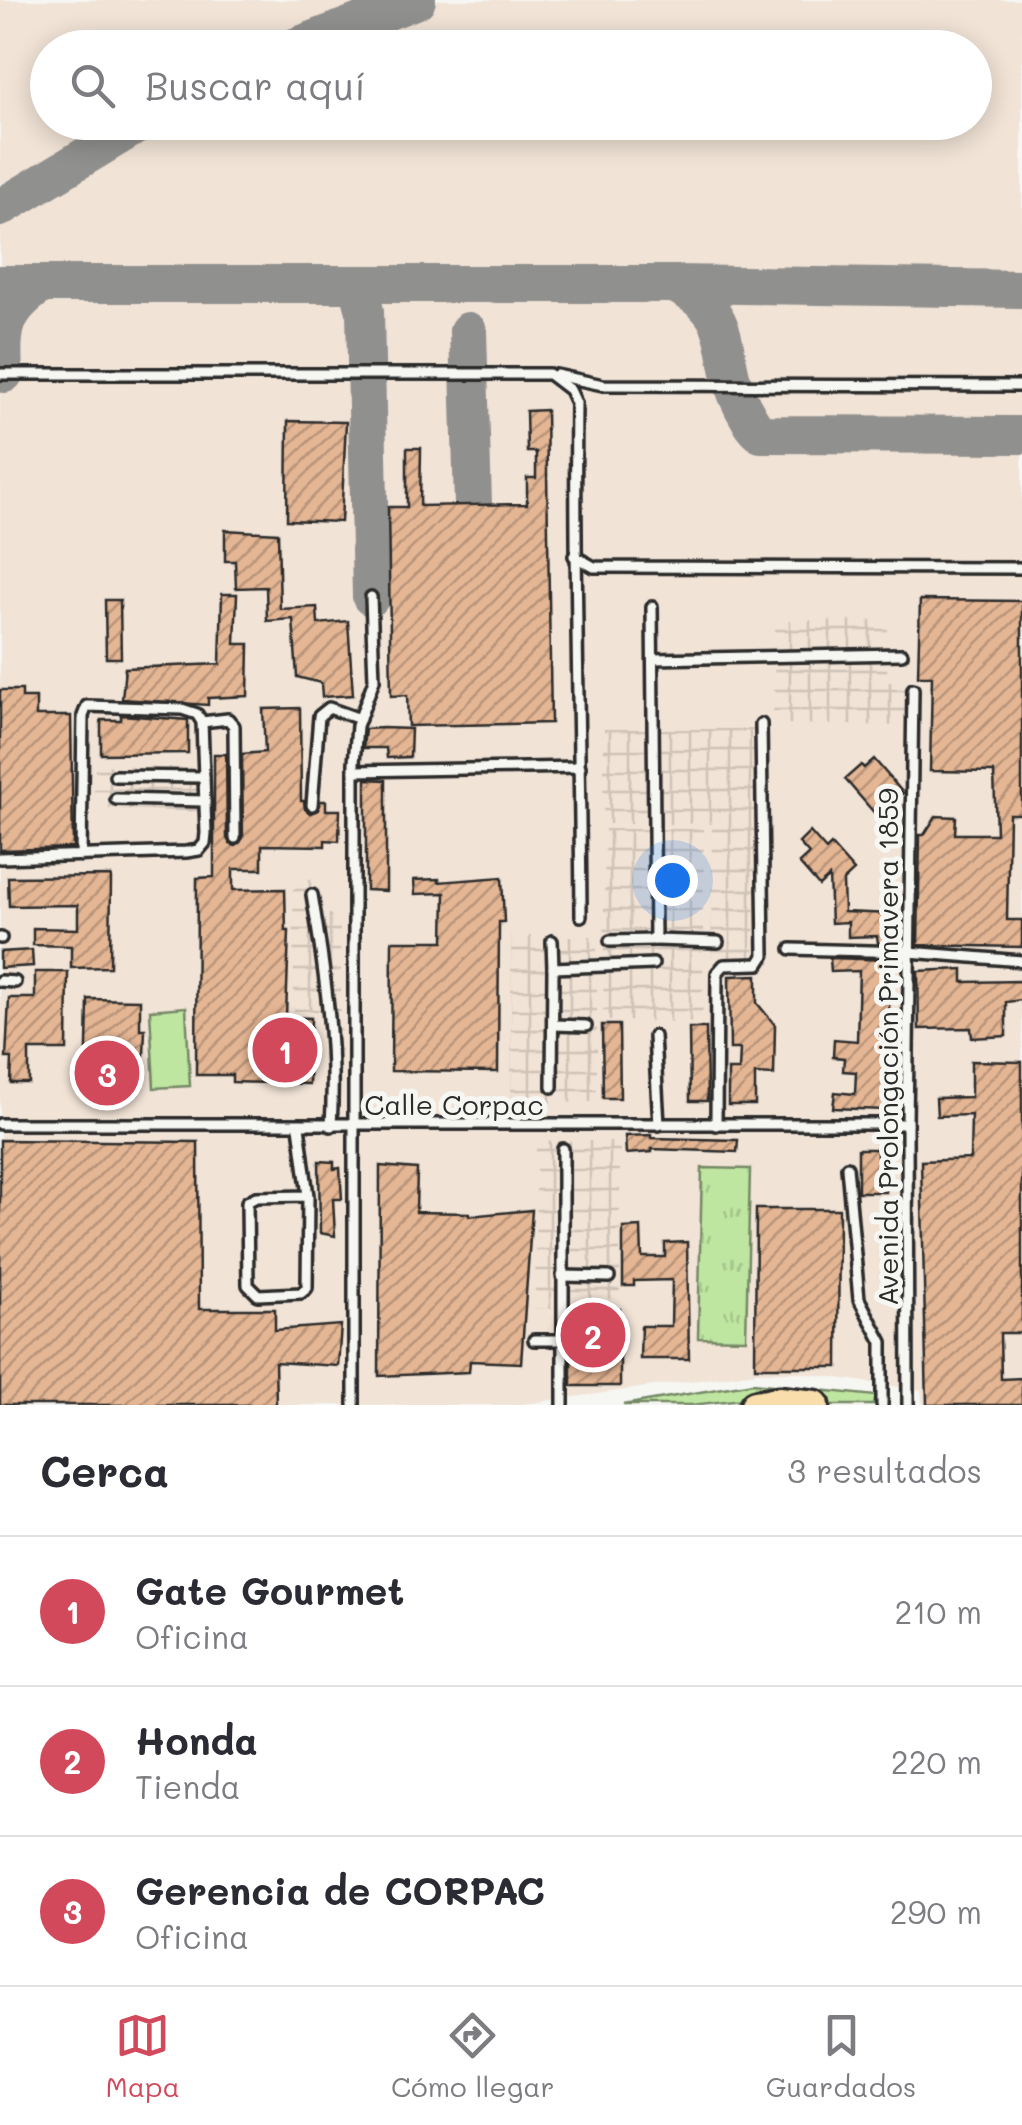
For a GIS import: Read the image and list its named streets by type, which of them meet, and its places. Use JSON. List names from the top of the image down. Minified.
{"streets":{"lane":["Avenida Prolongación Primavera 1859","Calle Corpac"]},"crossings":[["Avenida Prolongación Primavera 1859","Calle Corpac"]],"page":{"search":"Buscar aquí","pins":["1","3","2"],"heading":["Cerca","3 resultados"],"list":[{"mark":"1","name":"Gate Gourmet","note":"Oficina","value":"210 m"},{"mark":"2","name":"Honda","note":"Tienda","value":"220 m"},{"mark":"3","name":"Gerencia de CORPAC","note":"Oficina","value":"290 m"}],"nav":["Mapa","Cómo llegar","Guardados"]}}
